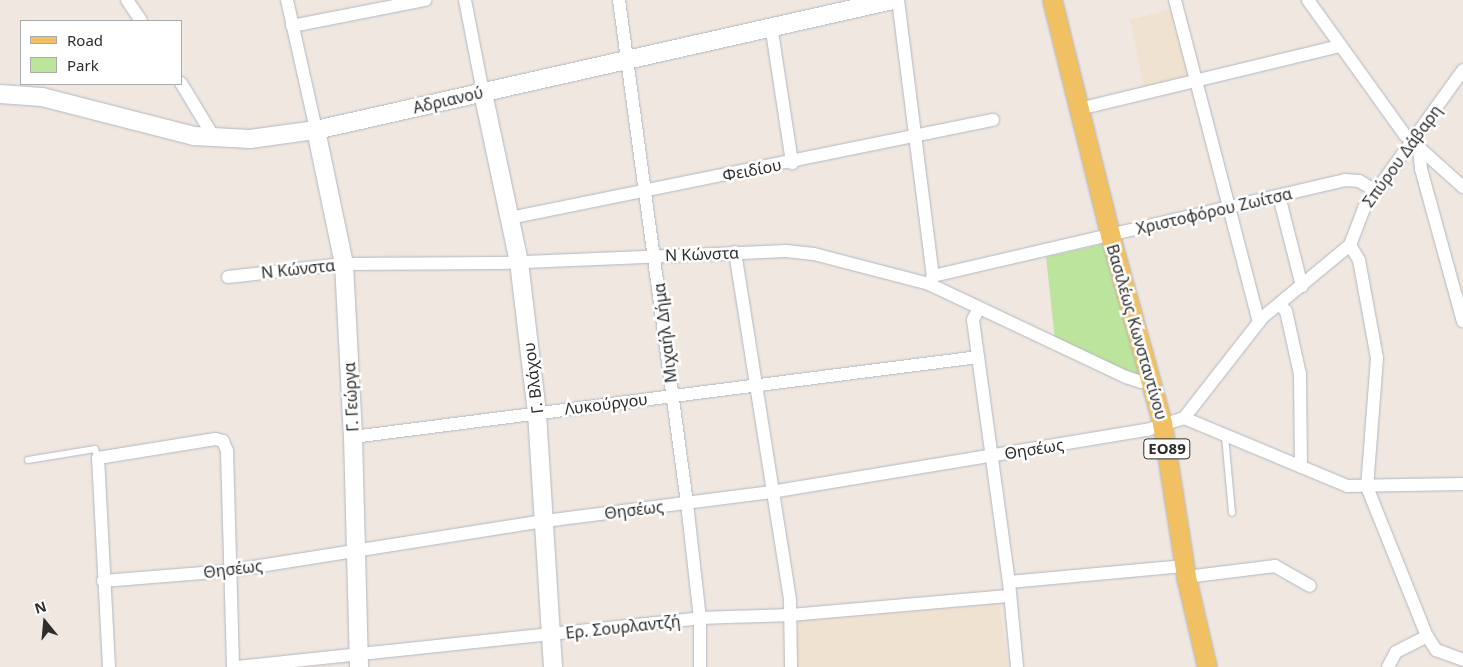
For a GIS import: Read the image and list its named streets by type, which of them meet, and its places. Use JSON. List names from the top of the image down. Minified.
{"streets":{"main road":["Βασιλέως Κωνσταντίνου","ΕΟ89"],"street":["Αδριανού","Σπύρου Δάβαρη","Φειδίου","Χριστοφόρου Ζωίτσα","Ν Κώνστα","Μιχαήλ Δήμα","Γ. Βλάχου","Γ. Γεώργα","Λυκούργου","Θησέως","Ερ. Σουρλαντζή"]},"crossings":[["Αδριανού","Μιχαήλ Δήμα"],["Αδριανού","Γ. Βλάχου"],["Αδριανού","Γ. Γεώργα"],["Σπύρου Δάβαρη","Χριστοφόρου Ζωίτσα"],["Φειδίου","Μιχαήλ Δήμα"],["Φειδίου","Γ. Βλάχου"],["Χριστοφόρου Ζωίτσα","Ν Κώνστα"],["Χριστοφόρου Ζωίτσα","Βασιλέως Κωνσταντίνου"],["Ν Κώνστα","Βασιλέως Κωνσταντίνου"],["Ν Κώνστα","Μιχαήλ Δήμα"],["Ν Κώνστα","Γ. Βλάχου"],["Ν Κώνστα","Γ. Γεώργα"],["Βασιλέως Κωνσταντίνου","Θησέως"],["Μιχαήλ Δήμα","Λυκούργου"],["Μιχαήλ Δήμα","Θησέως"],["Μιχαήλ Δήμα","Ερ. Σουρλαντζή"],["Γ. Βλάχου","Λυκούργου"],["Γ. Βλάχου","Θησέως"],["Γ. Βλάχου","Ερ. Σουρλαντζή"],["Γ. Γεώργα","Λυκούργου"],["Γ. Γεώργα","Θησέως"],["Γ. Γεώργα","Ερ. Σουρλαντζή"]],"legend":["Road","Park"],"north":"top"}
